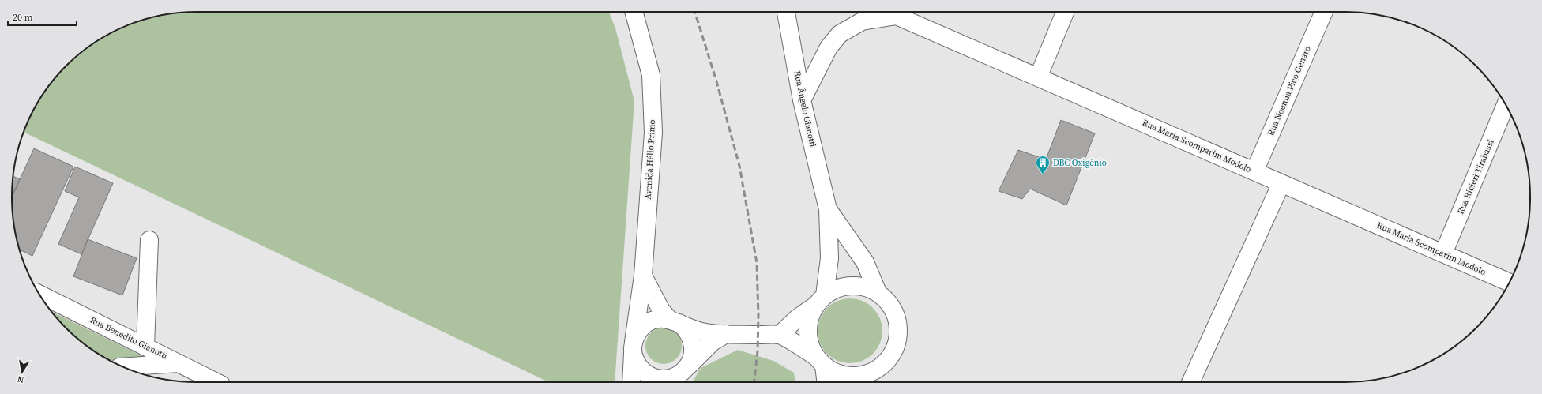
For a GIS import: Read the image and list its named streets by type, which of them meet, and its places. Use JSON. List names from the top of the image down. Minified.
{"streets":{"street":["Rua Noemia Pico Genaro","Rua Ângelo Gianotti","Rua Maria Scomparim Modolo","Avenida Hélio Primo","Rua Ricieri Tirabassi","Rua Benedito Gianotti"]},"crossings":[["Rua Noemia Pico Genaro","Rua Maria Scomparim Modolo"],["Rua Maria Scomparim Modolo","Rua Ricieri Tirabassi"]],"places":{"building":["DBC Oxigênio"]},"scale_bar":"20 m","north":"bottom"}
